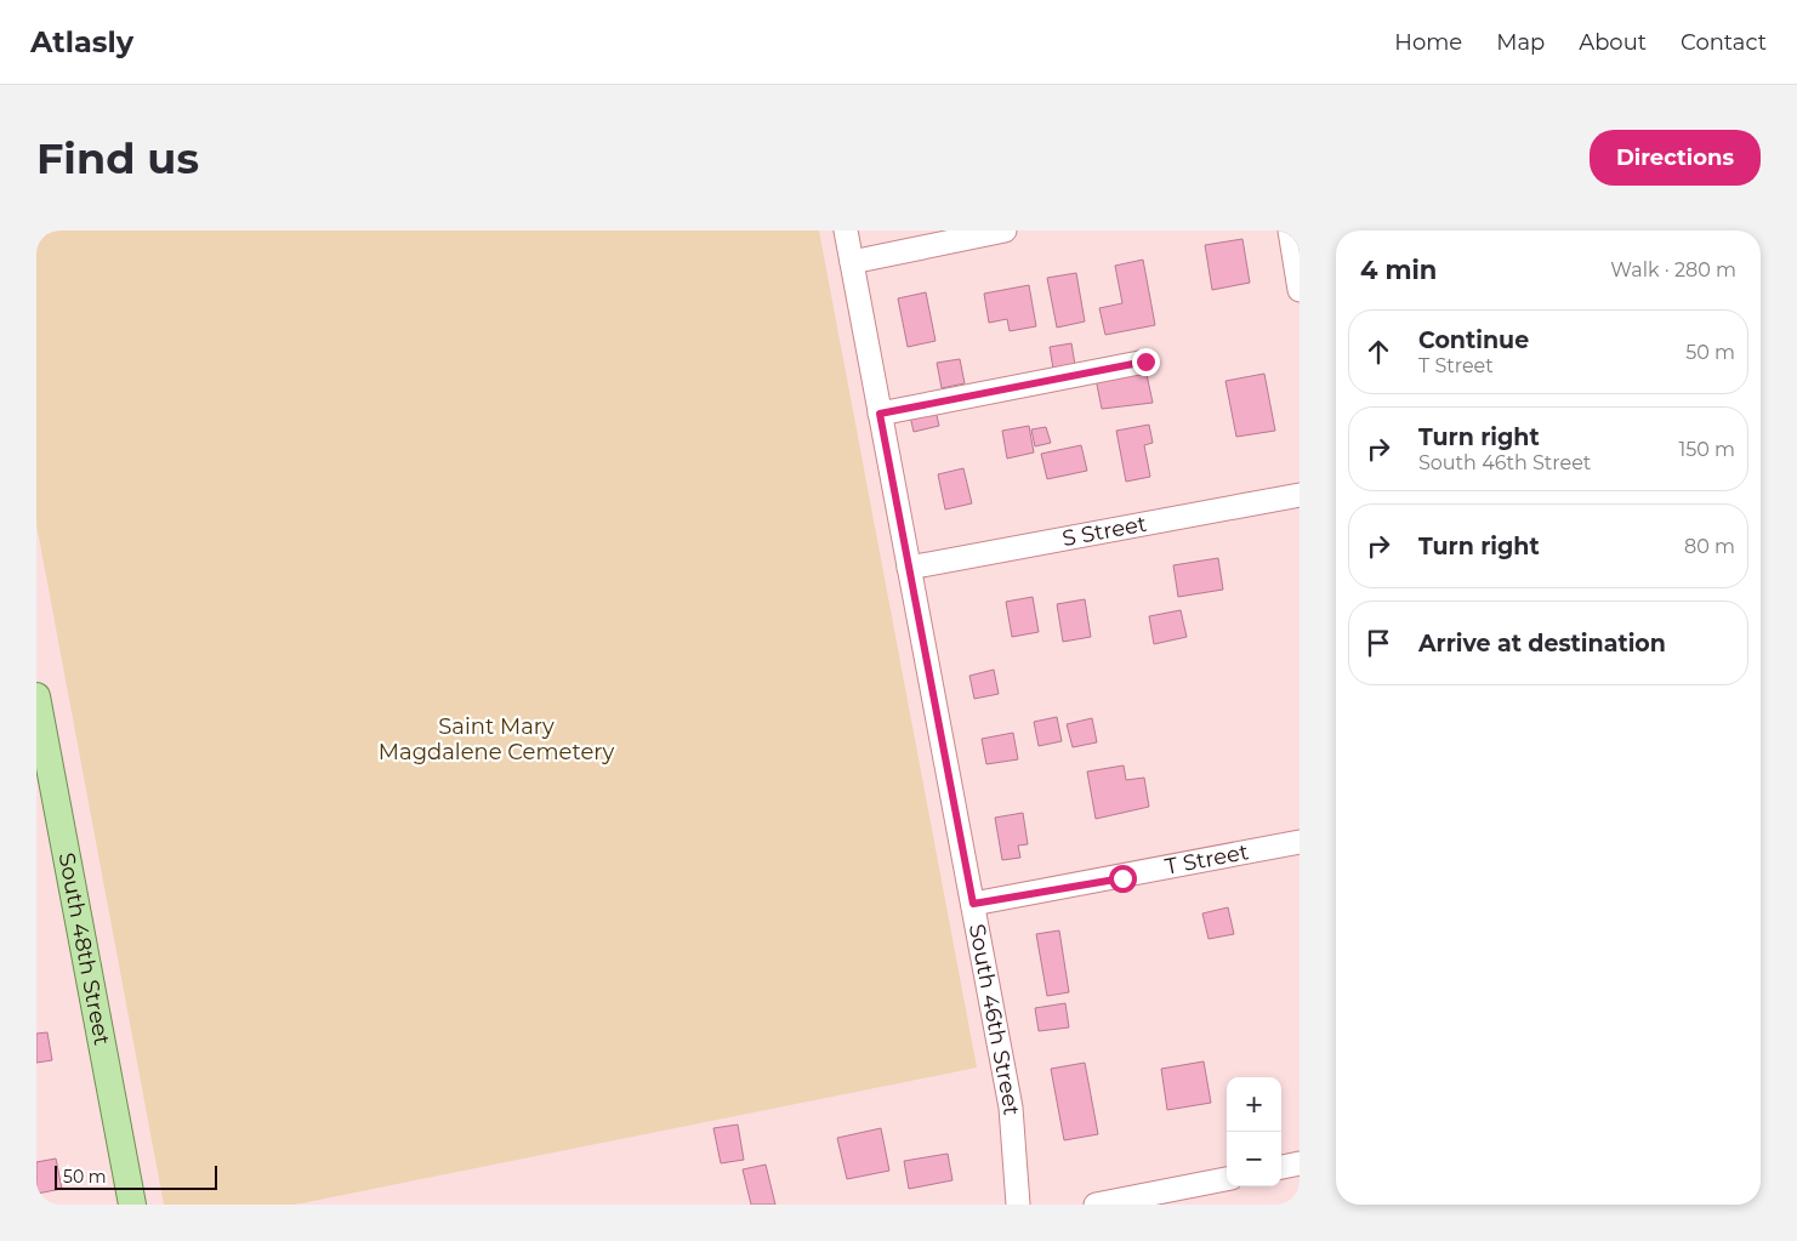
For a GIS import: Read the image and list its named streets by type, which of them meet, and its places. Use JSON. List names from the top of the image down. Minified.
{"streets":{"main road":["South 48th Street"],"street":["S Street","T Street","South 46th Street"]},"crossings":[["S Street","South 46th Street"],["T Street","South 46th Street"]],"parks":["Saint Mary Magdalene Cemetery"],"scale_bar":"50 m","page":{"header":"Atlasly","nav":["Home","Map","About","Contact"],"buttons":"Directions","title":"Find us","heading":["4 min","Walk · 280 m"],"list":[["Continue","T Street","50 m"],["Turn right","South 46th Street","150 m"],["Turn right","80 m"],"Arrive at destination"],"map_buttons":["+","−"],"scale":"50 m"}}
